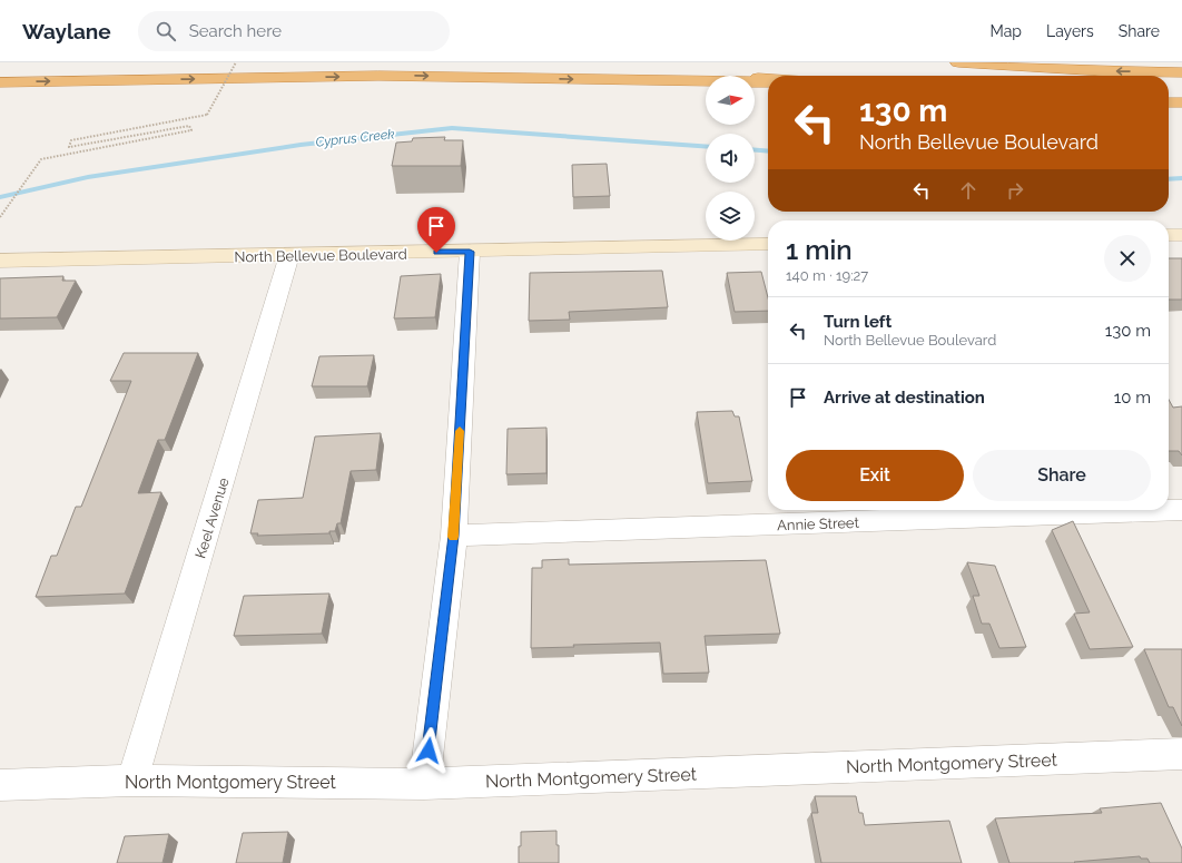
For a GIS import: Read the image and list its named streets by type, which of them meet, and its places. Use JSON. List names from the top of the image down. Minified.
{"streets":{"street":["North Bellevue Boulevard","Keel Avenue","Annie Street","North Montgomery Street"]},"crossings":[["North Bellevue Boulevard","Keel Avenue"],["Keel Avenue","North Montgomery Street"]],"water":["Cyprus Creek"],"north":"right","page":{"header":"Waylane","search":"Search here","nav":["Map","Layers","Share"],"turn":["130 m","North Bellevue Boulevard"],"heading":["1 min","140 m · 19:27"],"list":[{"name":"Turn left","note":"North Bellevue Boulevard","value":"130 m"},{"name":"Arrive at destination","value":"10 m"}],"buttons":["Exit","Share"]}}
